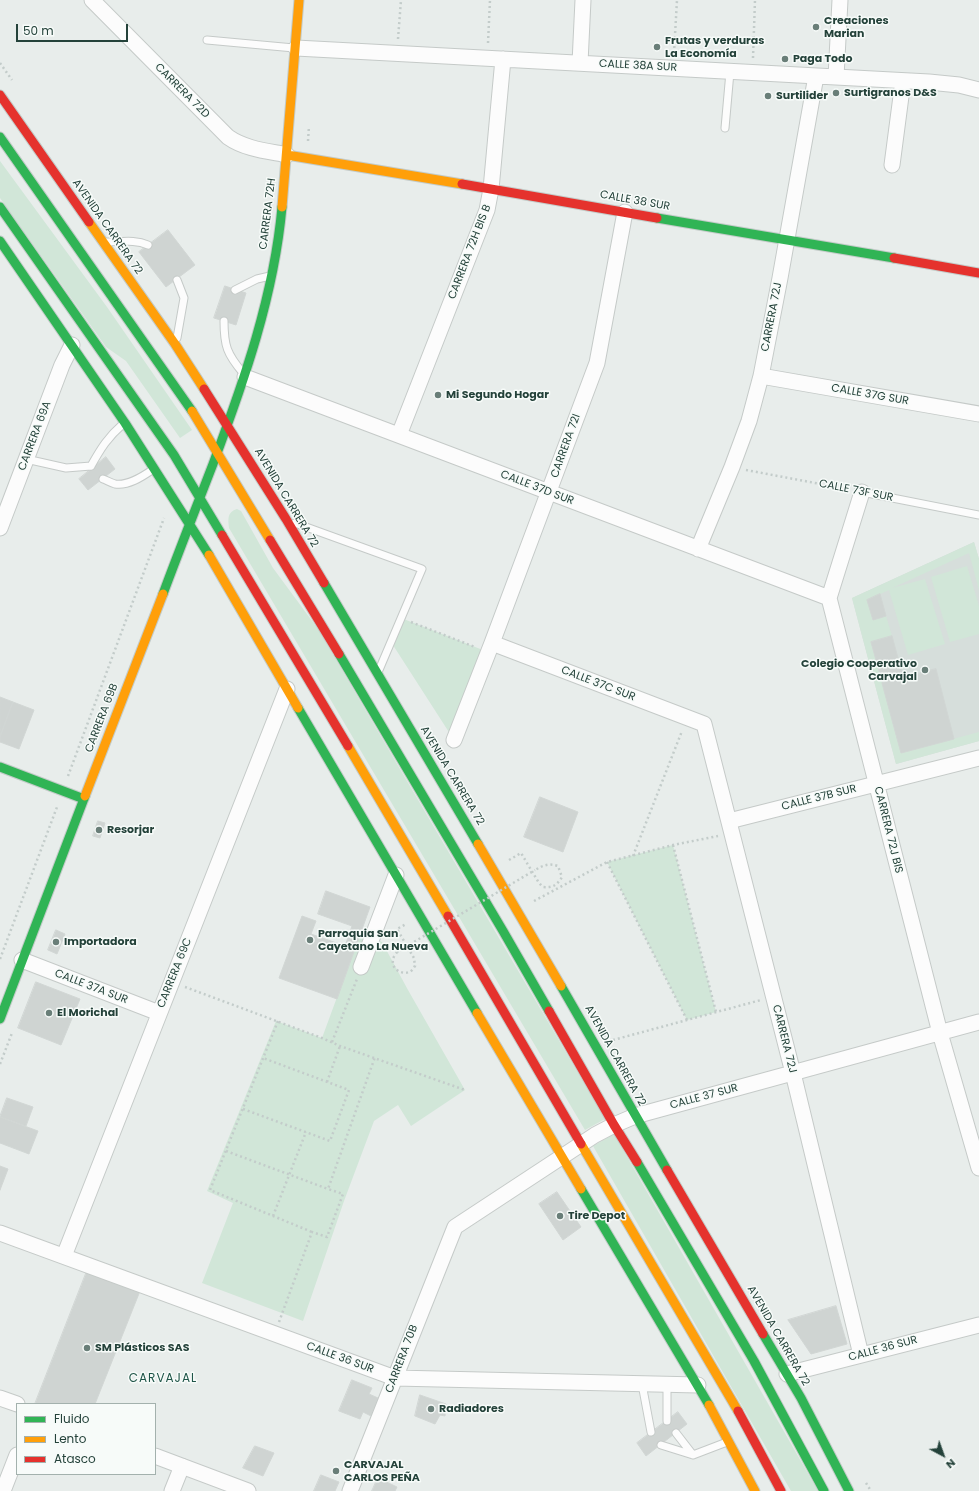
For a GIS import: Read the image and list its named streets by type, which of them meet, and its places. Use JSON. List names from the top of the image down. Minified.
{"streets":{"main road":["CALLE 38 SUR","CARRERA 72H","AVENIDA CARRERA 72","CARRERA 69B"],"street":["CALLE 38A SUR","CARRERA 72D","CARRERA 72H BIS B","CARRERA 72J","CALLE 37G SUR","CARRERA 69A","CARRERA 72I","CALLE 37D SUR","CALLE 37C SUR","CALLE 37B SUR","CARRERA 72J BIS","CARRERA 69C","CALLE 37A SUR","CALLE 37 SUR","CALLE 36 SUR","CARRERA 70B"],"lane":["CALLE 73F SUR"]},"crossings":[["CALLE 38A SUR","CARRERA 72H"],["CALLE 38A SUR","CARRERA 72H BIS B"],["CALLE 38A SUR","CARRERA 72J"],["CARRERA 72D","CALLE 38 SUR"],["CARRERA 72D","CARRERA 72H"],["CALLE 38 SUR","CARRERA 72H"],["CALLE 38 SUR","CARRERA 72H BIS B"],["CALLE 38 SUR","CARRERA 72J"],["CALLE 38 SUR","CARRERA 72I"],["CARRERA 72H","AVENIDA CARRERA 72"],["CARRERA 72H","CALLE 37D SUR"],["CARRERA 72H","CARRERA 69B"],["AVENIDA CARRERA 72","CARRERA 69B"],["AVENIDA CARRERA 72","CALLE 37 SUR"],["AVENIDA CARRERA 72","CALLE 36 SUR"],["CARRERA 72H BIS B","CALLE 37D SUR"],["CARRERA 72J","CALLE 37G SUR"],["CARRERA 72J","CALLE 37D SUR"],["CARRERA 72J","CALLE 73F SUR"],["CARRERA 72J","CALLE 37C SUR"],["CARRERA 72J","CALLE 37B SUR"],["CARRERA 72J","CALLE 37 SUR"],["CARRERA 72J","CALLE 36 SUR"],["CARRERA 72I","CALLE 37D SUR"],["CARRERA 72I","CALLE 37C SUR"],["CALLE 37D SUR","CARRERA 72J BIS"],["CARRERA 69B","CALLE 37A SUR"],["CALLE 37B SUR","CARRERA 72J BIS"],["CARRERA 72J BIS","CALLE 37 SUR"],["CARRERA 69C","CALLE 37A SUR"],["CARRERA 69C","CALLE 36 SUR"],["CALLE 37 SUR","CARRERA 70B"],["CALLE 36 SUR","CARRERA 70B"]],"districts":["CARVAJAL"],"places":["Creaciones Marian","Frutas y verduras La Economía","Paga Todo","Surtigranos D&S","Surtilider","Mi Segundo Hogar","Colegio Cooperativo Carvajal","Resorjar","Parroquia San Cayetano La Nueva","Importadora","El Morichal","Tire Depot","SM Plásticos SAS","Radiadores","CARVAJAL CARLOS PEÑA"],"legend":["Fluido","Lento","Atasco"],"scale_bar":"50 m","north":"bottom right"}
